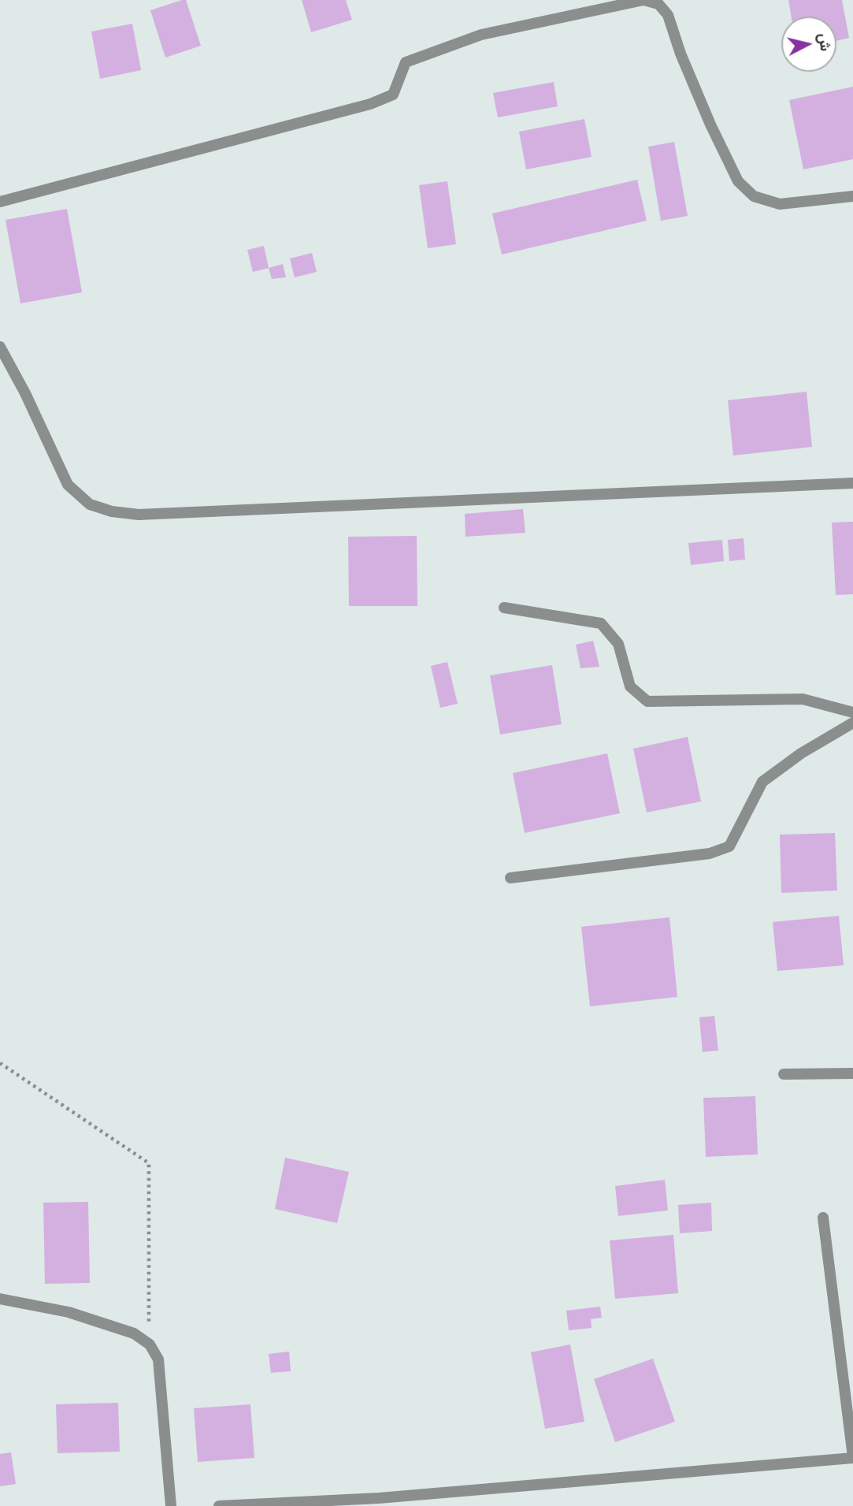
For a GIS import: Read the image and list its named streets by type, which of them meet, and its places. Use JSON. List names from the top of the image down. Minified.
{"north":"right"}
